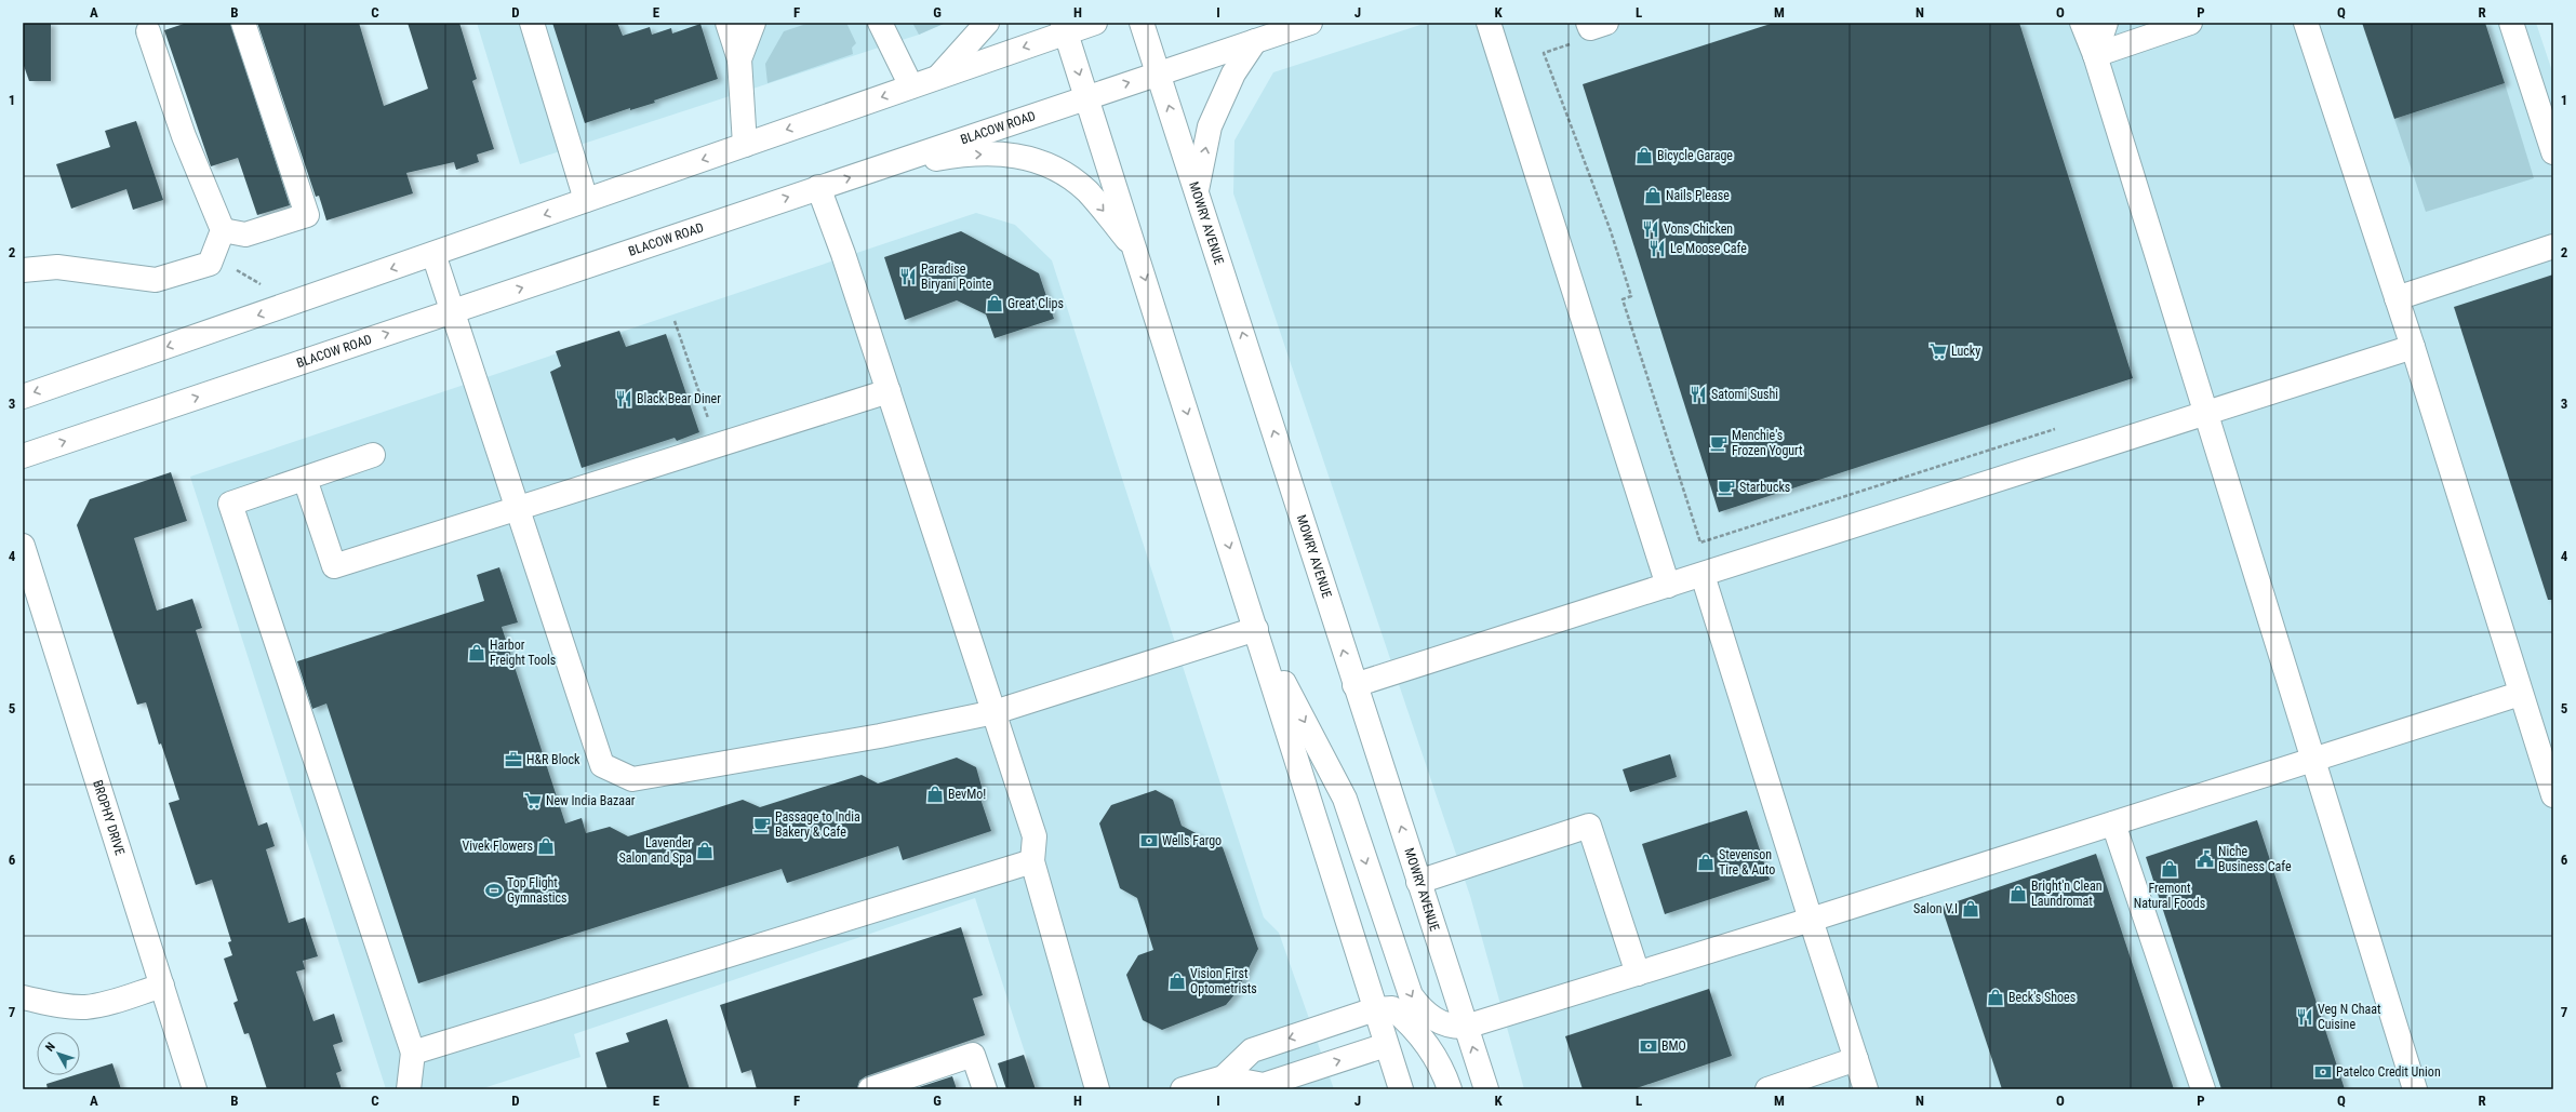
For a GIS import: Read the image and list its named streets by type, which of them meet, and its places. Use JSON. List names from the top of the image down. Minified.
{"streets":{"main road":["BLACOW ROAD","MOWRY AVENUE","BROPHY DRIVE"]},"crossings":[["BLACOW ROAD","MOWRY AVENUE"]],"places":{"shop":["Bicycle Garage","Nails Please","Great Clips","Harbor Freight Tools","BevMo!","Vivek Flowers","Lavender Salon and Spa","Stevenson Tire & Auto","Fremont Natural Foods","Bright'n Clean Laundromat","Salon V.I","Vision First Optometrists","Beck's Shoes"],"restaurant":["Vons Chicken","Le Moose Cafe","Paradise Biryani Pointe","Satomi Sushi","Black Bear Diner","Veg N Chaat Cuisine"],"supermarket":["Lucky","New India Bazaar"],"cafe":["Menchie's Frozen Yogurt","Starbucks","Passage to India Bakery & Cafe"],"office":["H&R Block"],"bank":["Wells Fargo","BMO","Patelco Credit Union"],"public building":["Niche Business Cafe"],"sports":["Top Flight Gymnastics"]},"north":"top left","grid":{"columns":["A","B","C","D","E","F","G","H","I","J","K","L","M","N","O","P","Q","R"],"rows":["1","2","3","4","5","6","7"]}}
